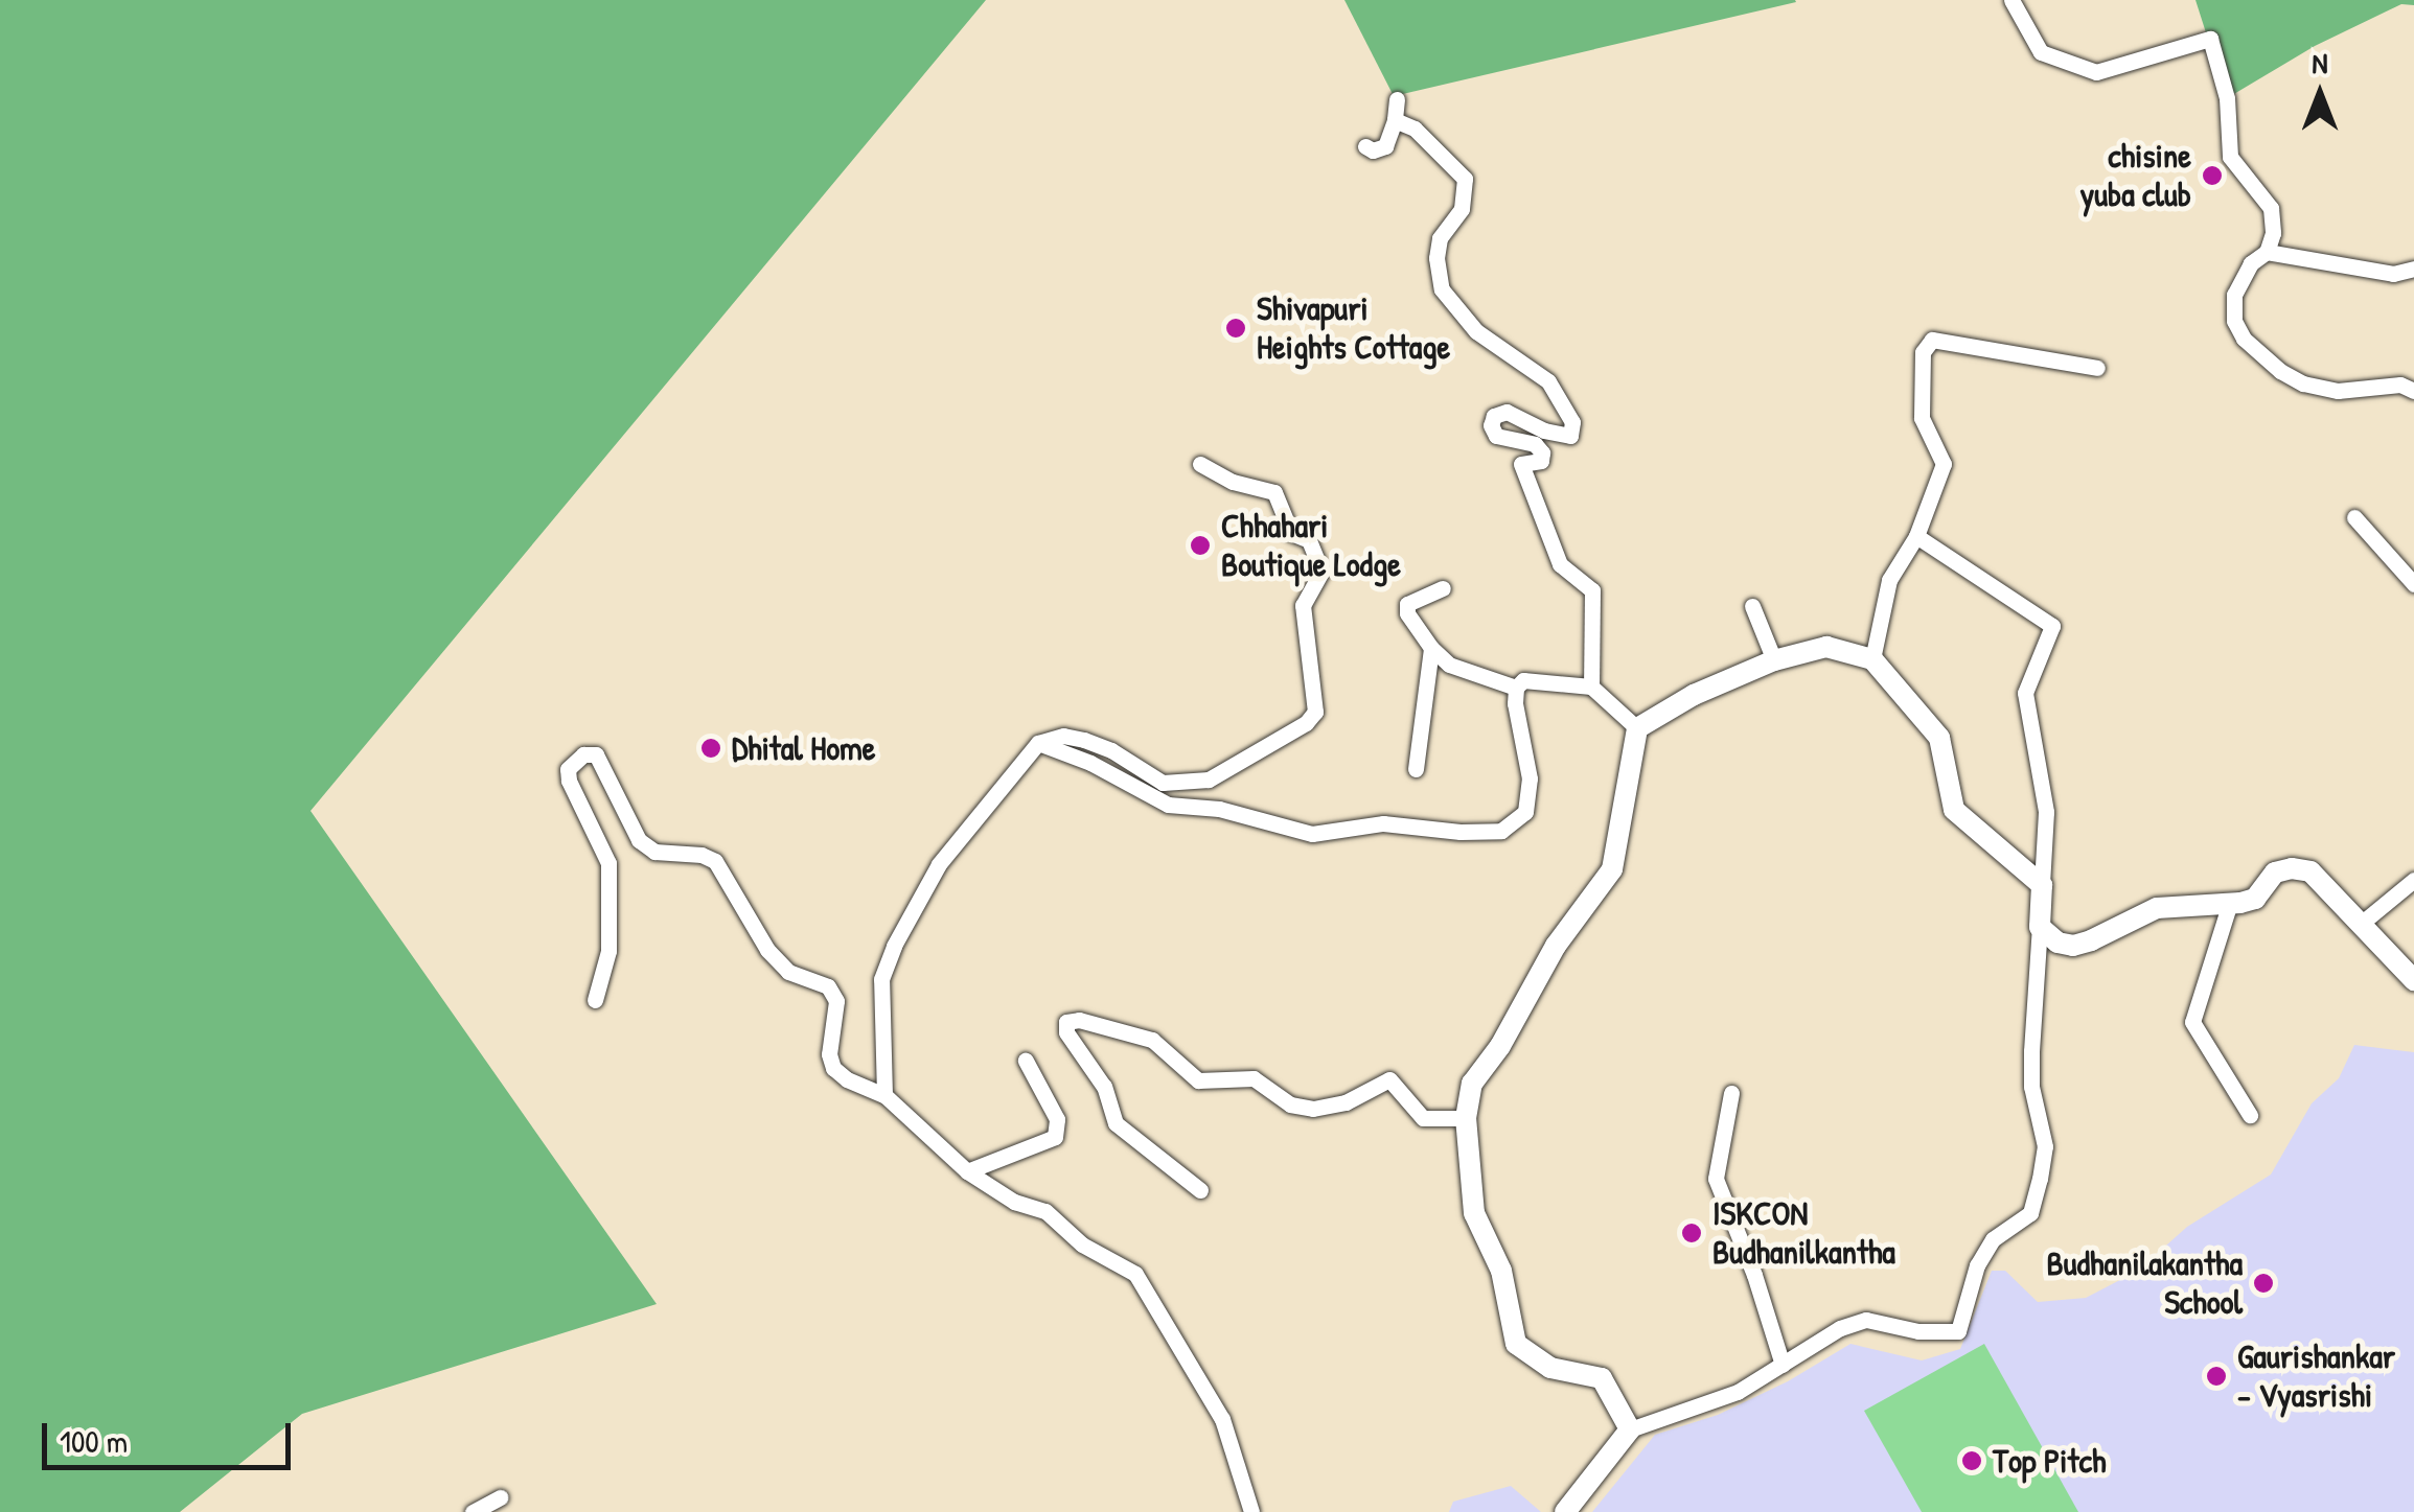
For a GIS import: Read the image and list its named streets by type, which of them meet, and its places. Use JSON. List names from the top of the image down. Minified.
{"places":["chisine yuba club","Shivapuri Heights Cottage","Chhahari Boutique Lodge","Dhital Home","ISKCON Budhanilkantha","Budhanilakantha School","Gaurishankar - Vyasrishi","Top Pitch"],"scale_bar":"100 m","north":"top"}
